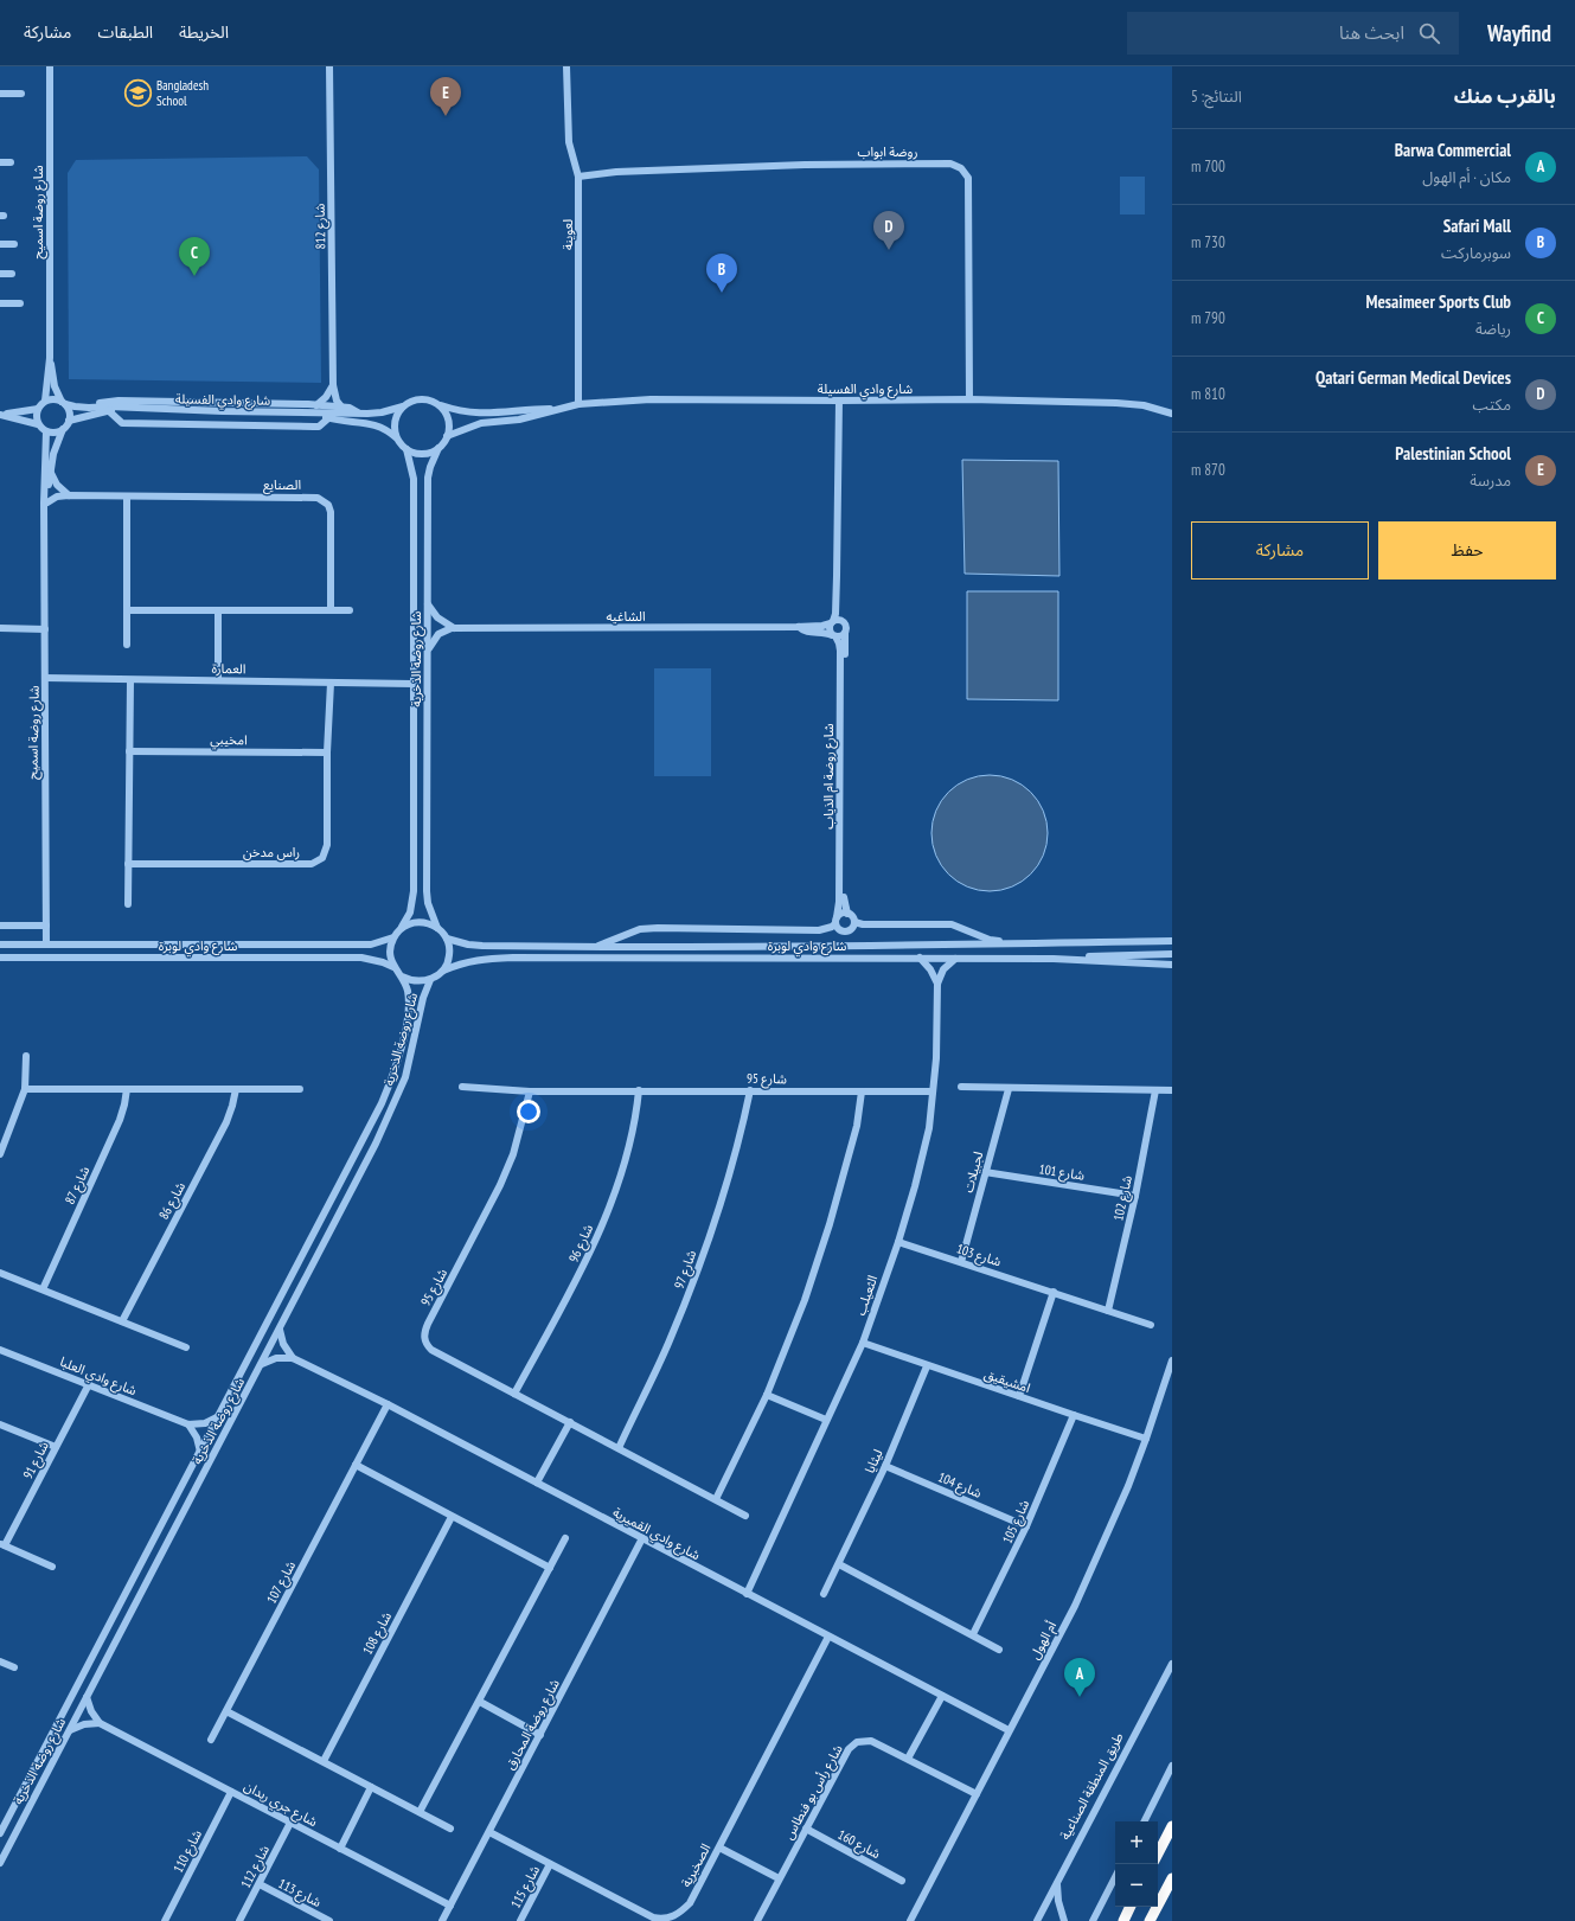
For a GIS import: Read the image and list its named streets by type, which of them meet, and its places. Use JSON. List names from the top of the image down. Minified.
{"streets":{"street":["روضة ابواب","شارع روضة اسميح","شارع 812","لعوينة","شارع وادي الفسيلة","الصنايع","الشاغيه","شارع روضة الذخرية","العمارة","امخيبي","شارع روضة ام الذياب","راس مدخن","شارع وادي لوبرة","شارع 95","لجبيلات","شارع 101","شارع 87","شارع 102","شارع 86","شارع 96","شارع 103","شارع 97","الثعيلب","شارع وادي العلبا","امشيقيق","شارع 91","ليثايا","شارع 104","شارع 105","شارع وادي القميرية","شارع 107","شارع 108","أم الهول","شارع روضة المحارق","طريق المنطقة الصناعية","شارع رأس بو فنطاس","شارع جري ربدان","شارع 160","شارع 110","الصخبرية","شارع 112","شارع 115","شارع 113"]},"crossings":[["روضة ابواب","لعوينة"],["روضة ابواب","شارع وادي الفسيلة"],["شارع روضة اسميح","شارع وادي الفسيلة"],["شارع روضة اسميح","الصنايع"],["شارع روضة اسميح","العمارة"],["شارع روضة اسميح","شارع وادي لوبرة"],["لعوينة","شارع وادي الفسيلة"],["شارع وادي الفسيلة","شارع روضة الذخرية"],["الشاغيه","شارع روضة ام الذياب"],["شارع روضة الذخرية","العمارة"],["شارع روضة الذخرية","شارع وادي لوبرة"],["العمارة","راس مدخن"],["امخيبي","راس مدخن"],["شارع 95","شارع 96"],["شارع 95","شارع 97"],["شارع 95","الثعيلب"],["لجبيلات","شارع 101"],["لجبيلات","شارع 103"],["شارع 101","شارع 102"],["شارع 102","شارع 103"],["شارع 103","الثعيلب"],["الثعيلب","امشيقيق"],["الثعيلب","شارع وادي القميرية"],["شارع وادي العلبا","شارع 91"],["امشيقيق","ليثايا"],["امشيقيق","شارع 105"],["امشيقيق","أم الهول"],["ليثايا","شارع 104"],["شارع 104","شارع 105"],["شارع وادي القميرية","شارع 107"],["شارع وادي القميرية","أم الهول"],["شارع وادي القميرية","شارع روضة المحارق"],["شارع وادي القميرية","الصخبرية"],["أم الهول","شارع رأس بو فنطاس"],["شارع روضة المحارق","شارع جري ربدان"],["شارع روضة المحارق","الصخبرية"],["شارع رأس بو فنطاس","شارع 160"],["شارع جري ربدان","شارع 110"],["شارع جري ربدان","شارع 112"],["الصخبرية","شارع 115"],["شارع 112","شارع 113"]],"places":{"school or university":["Bangladesh School"]},"page":{"header":"Wayfind","search":"ابحث هنا","nav":["الخريطة","الطبقات","مشاركة"],"heading":["بالقرب منك","النتائج: 5"],"pins":["E","D","C","B","A"],"list":[{"mark":"A","name":"Barwa Commercial","note":"مكان · أم الهول","value":"700 m"},{"mark":"B","name":"Safari Mall","note":"سوبرماركت","value":"730 m"},{"mark":"C","name":"Mesaimeer Sports Club","note":"رياضة","value":"790 m"},{"mark":"D","name":"Qatari German Medical Devices","note":"مكتب","value":"810 m"},{"mark":"E","name":"Palestinian School","note":"مدرسة","value":"870 m"}],"buttons":["حفظ","مشاركة"],"map_buttons":["+","−"]}}
